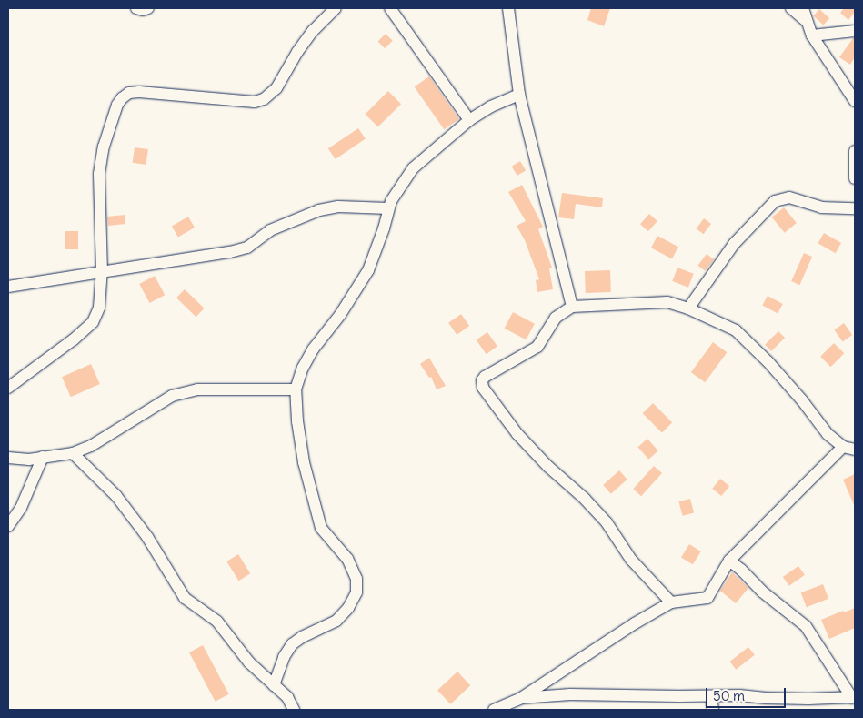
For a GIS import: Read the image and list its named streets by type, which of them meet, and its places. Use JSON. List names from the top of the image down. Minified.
{"scale_bar":"50 m"}
